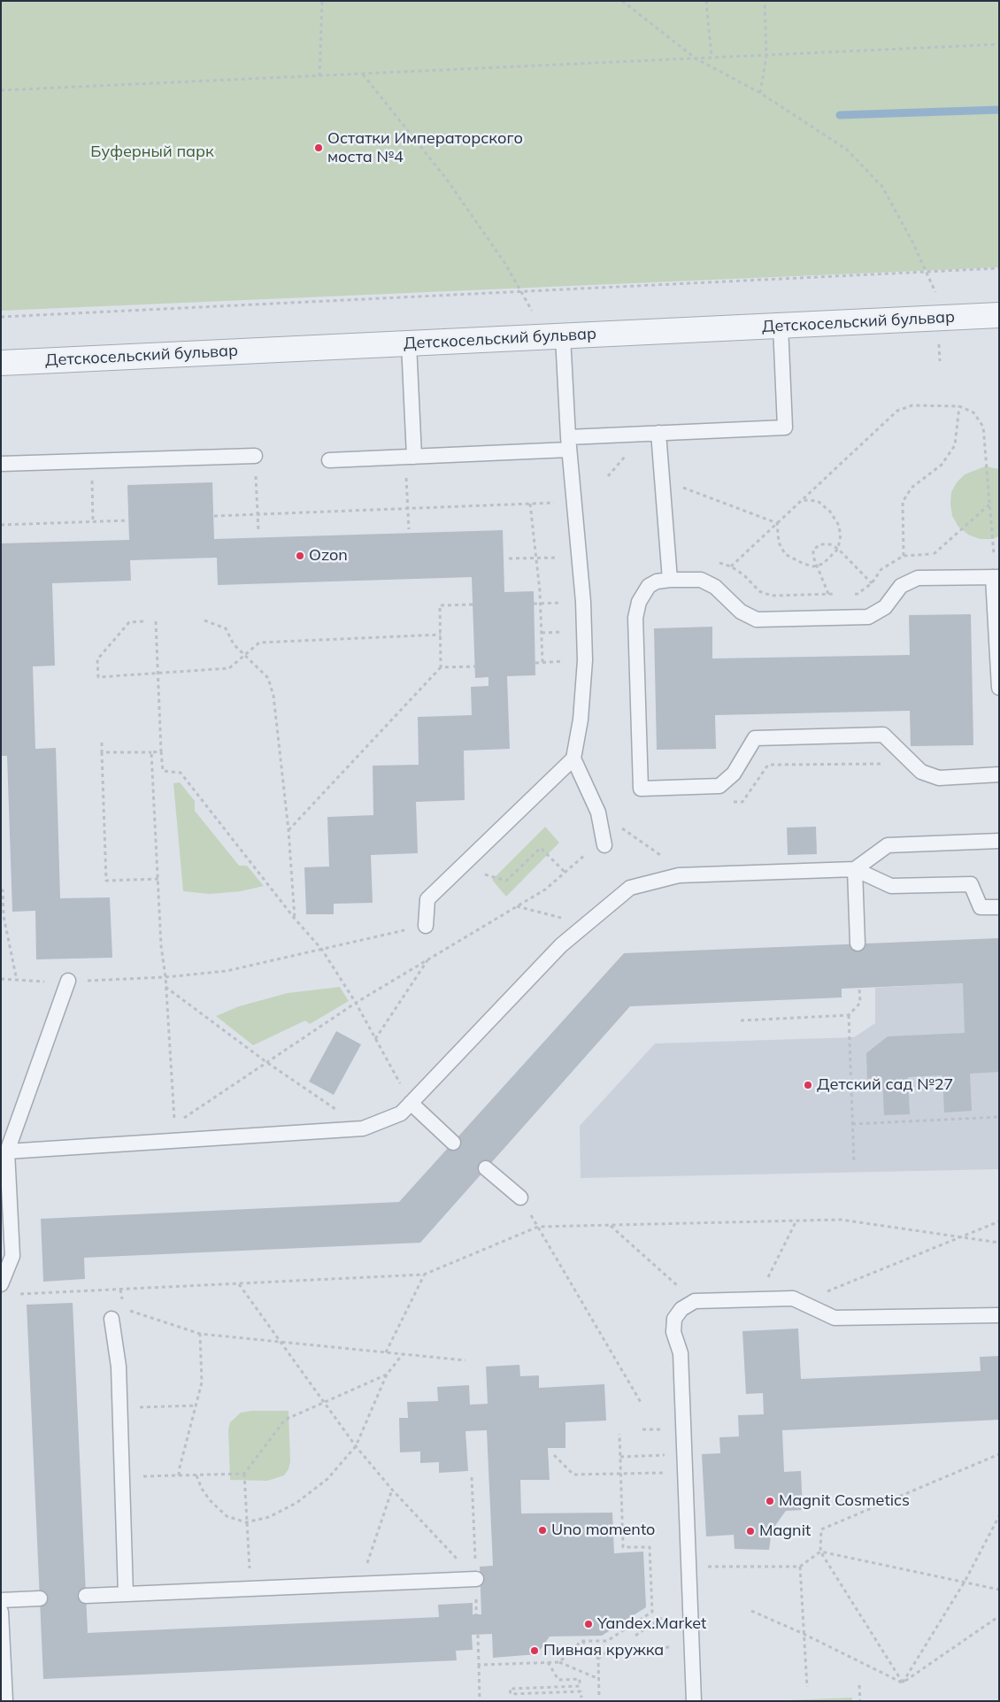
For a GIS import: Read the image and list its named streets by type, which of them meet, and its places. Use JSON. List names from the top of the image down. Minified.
{"streets":{"street":["Детскосельский бульвар"]},"parks":["Буферный парк"],"places":["Остатки Императорского моста №4","Ozon","Детский сад №27","Magnit Cosmetics","Uno momento","Magnit","Yandex.Market","Пивная кружка"]}
